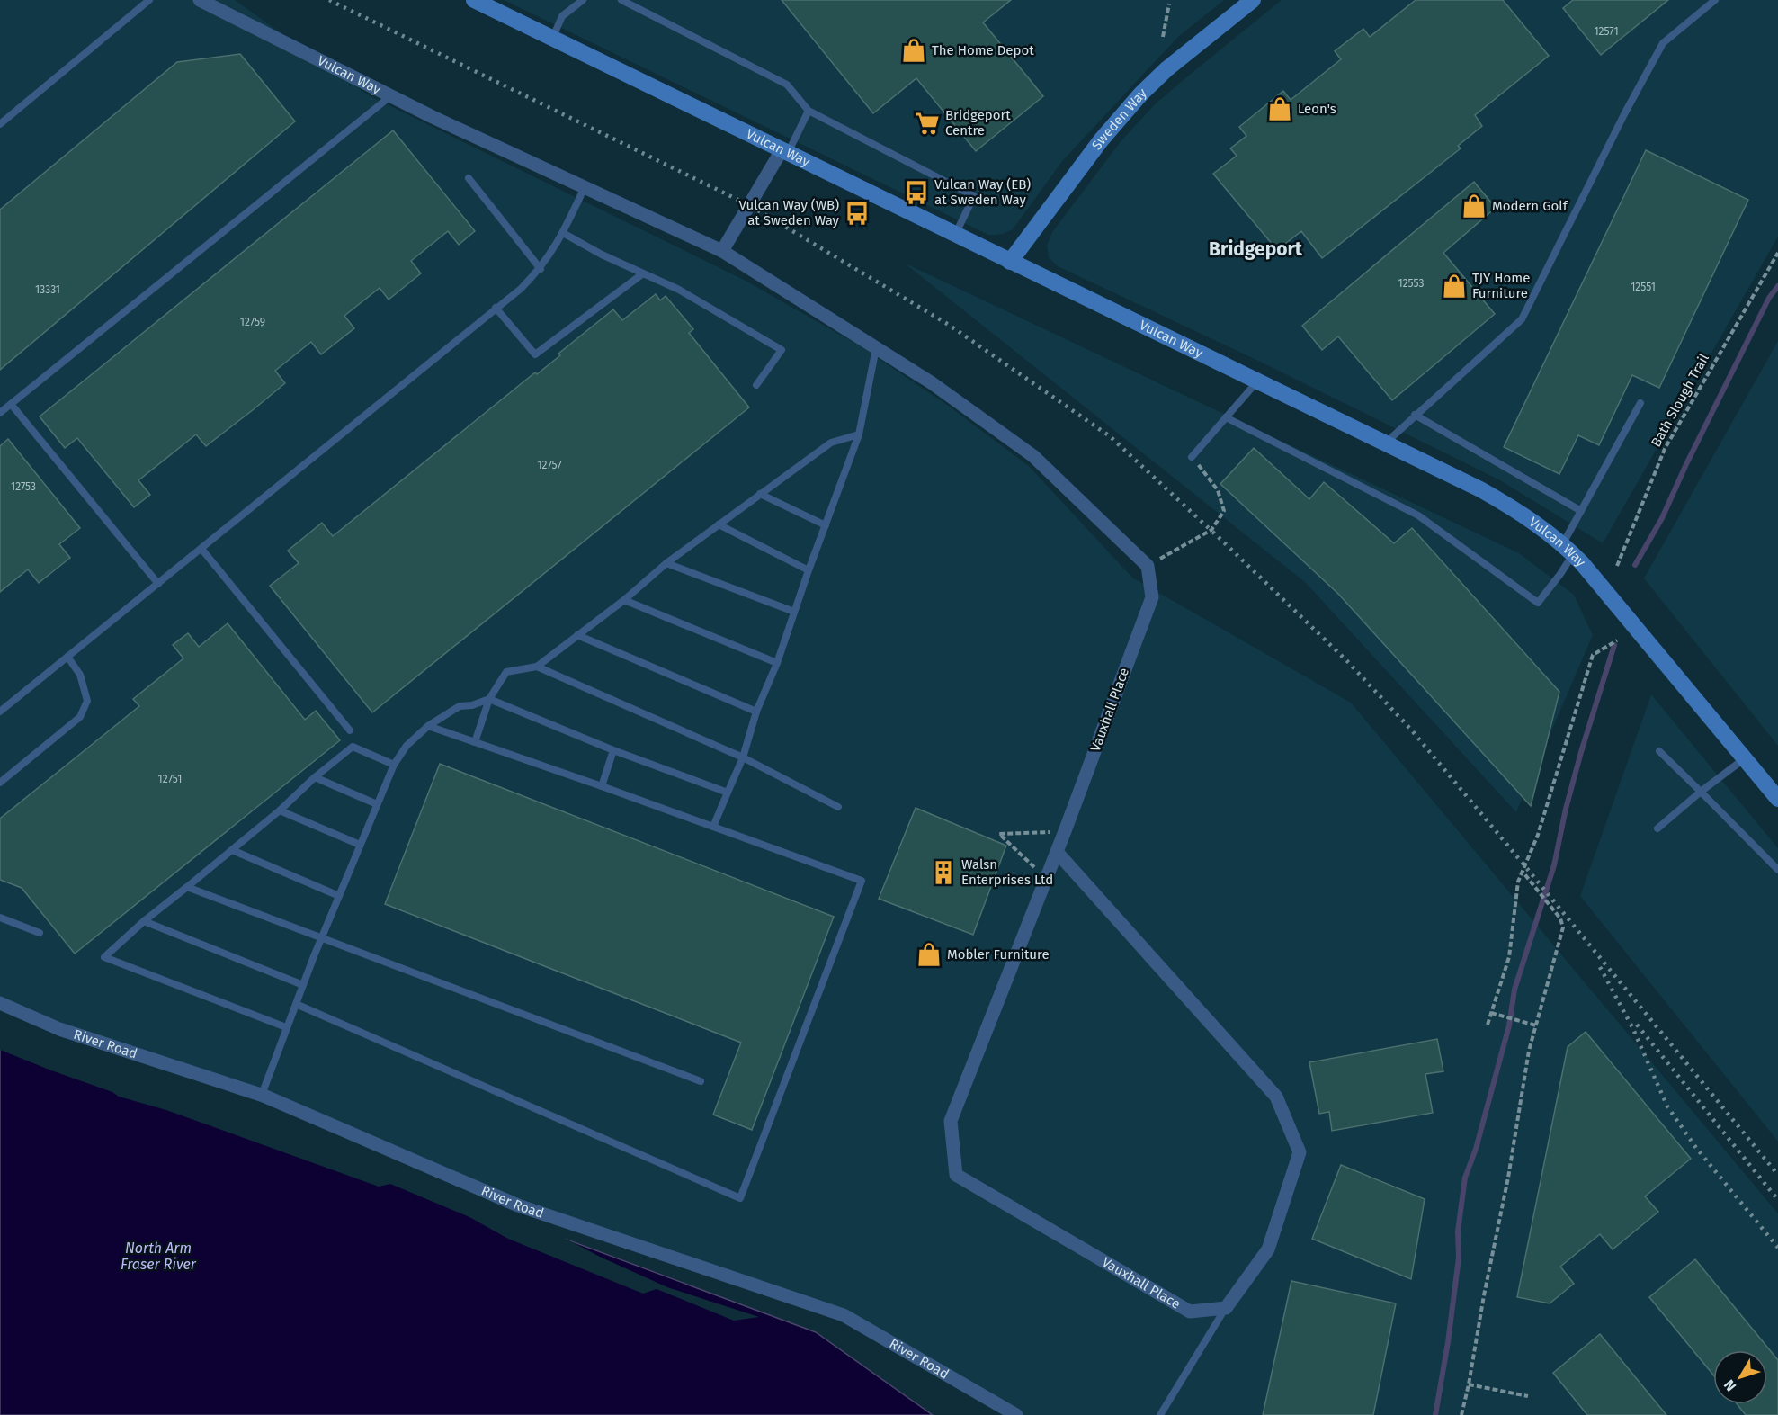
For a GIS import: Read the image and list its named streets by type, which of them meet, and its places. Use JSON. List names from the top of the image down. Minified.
{"streets":{"street":["Vulcan Way","Sweden Way","Vauxhall Place","River Road"],"path":["Bath Slough Trail"]},"crossings":[["Vulcan Way","Sweden Way"],["Vulcan Way","Vauxhall Place"]],"districts":["Bridgeport"],"water":["North Arm Fraser River"],"places":{"shop":["The Home Depot","Leon's","Modern Golf","TJY Home Furniture","Mobler Furniture"],"supermarket":["Bridgeport Centre"],"bus stop":["Vulcan Way (EB) at Sweden Way","Vulcan Way (WB) at Sweden Way"],"building":["Walsn Enterprises Ltd"]},"house_numbers":["12571","12553","12551","13331","12759","12757","12753","12751"],"north":"bottom left"}
